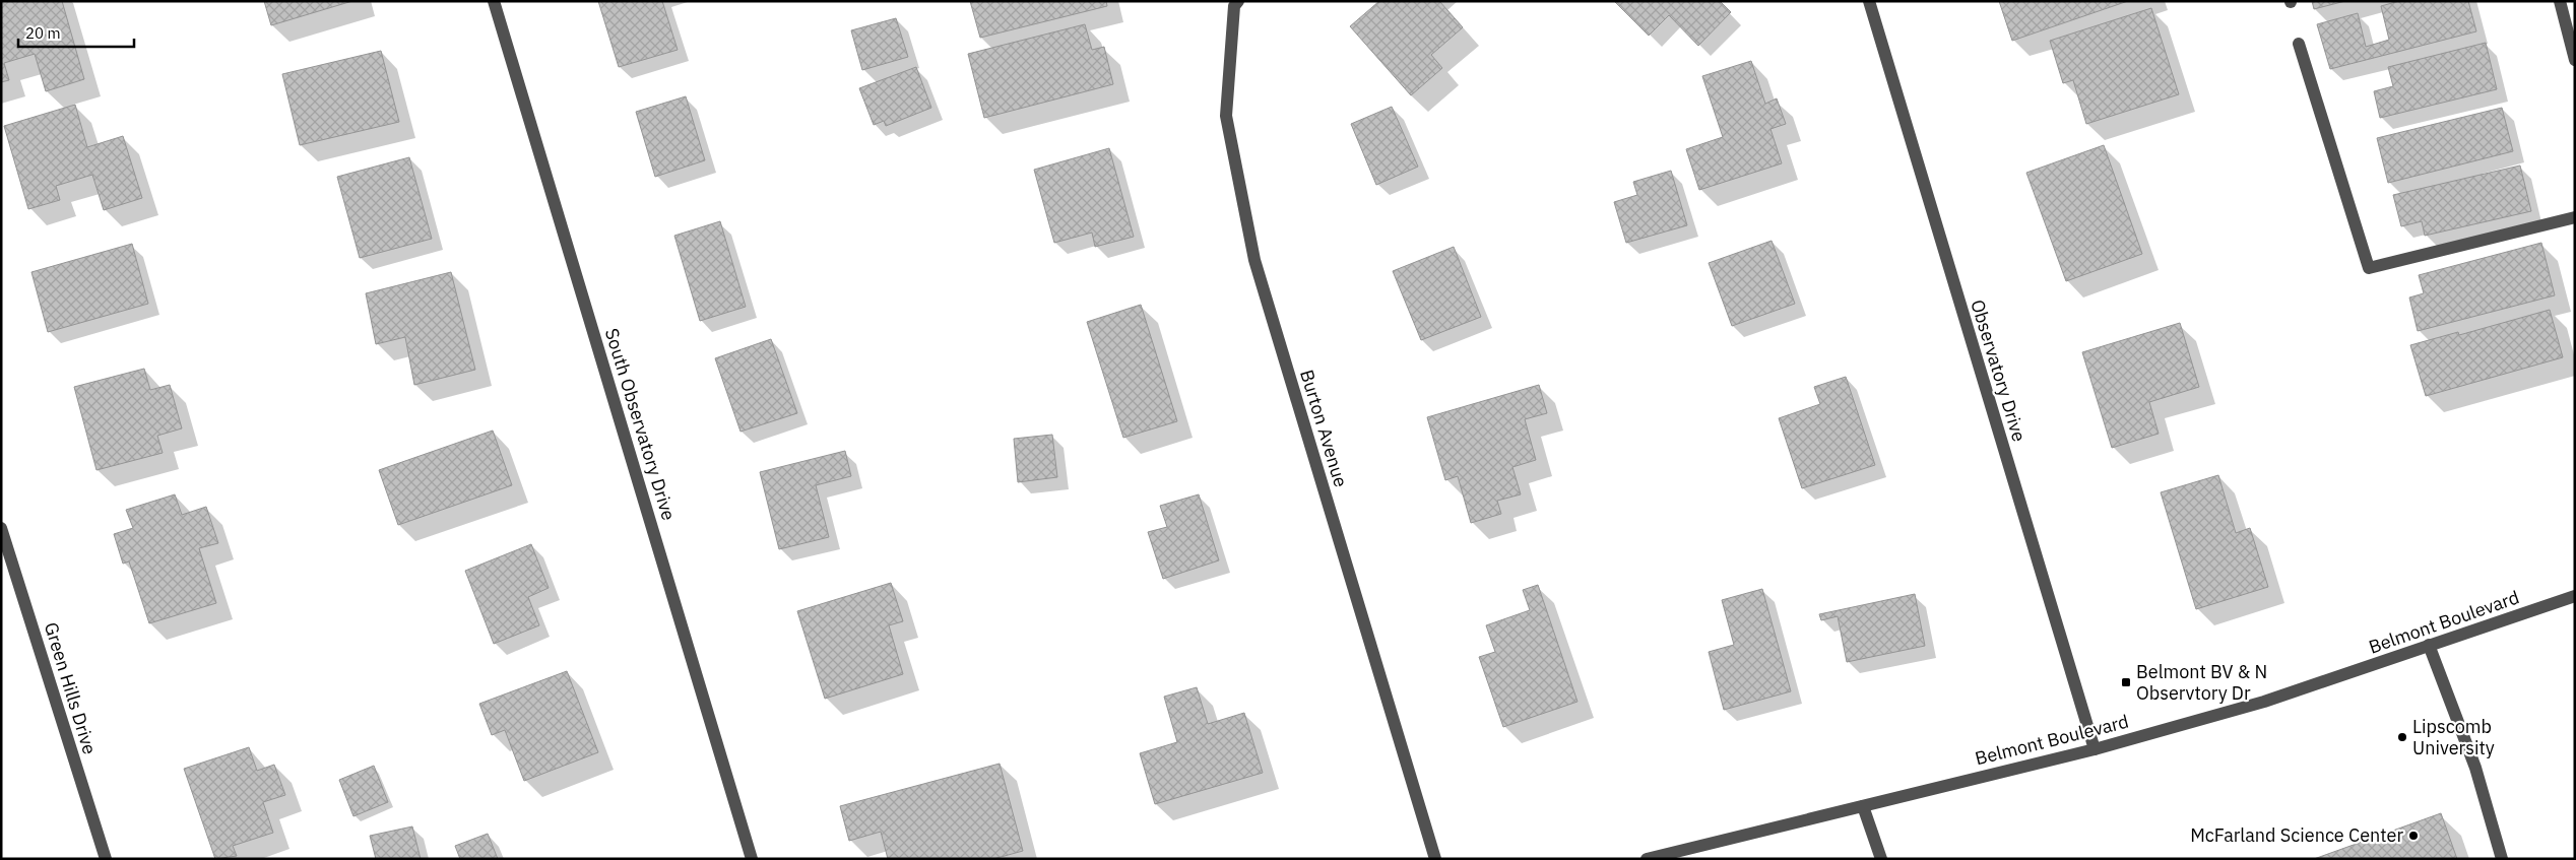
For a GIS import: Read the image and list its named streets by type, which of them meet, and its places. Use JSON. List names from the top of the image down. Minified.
{"streets":{"street":["Observatory Drive","South Observatory Drive","Burton Avenue","Belmont Boulevard","Green Hills Drive"]},"crossings":[["Observatory Drive","Belmont Boulevard"]],"places":{"transit":["Belmont BV & N Observtory Dr"],"other":["Lipscomb University","McFarland Science Center"]},"scale_bar":"20 m"}
